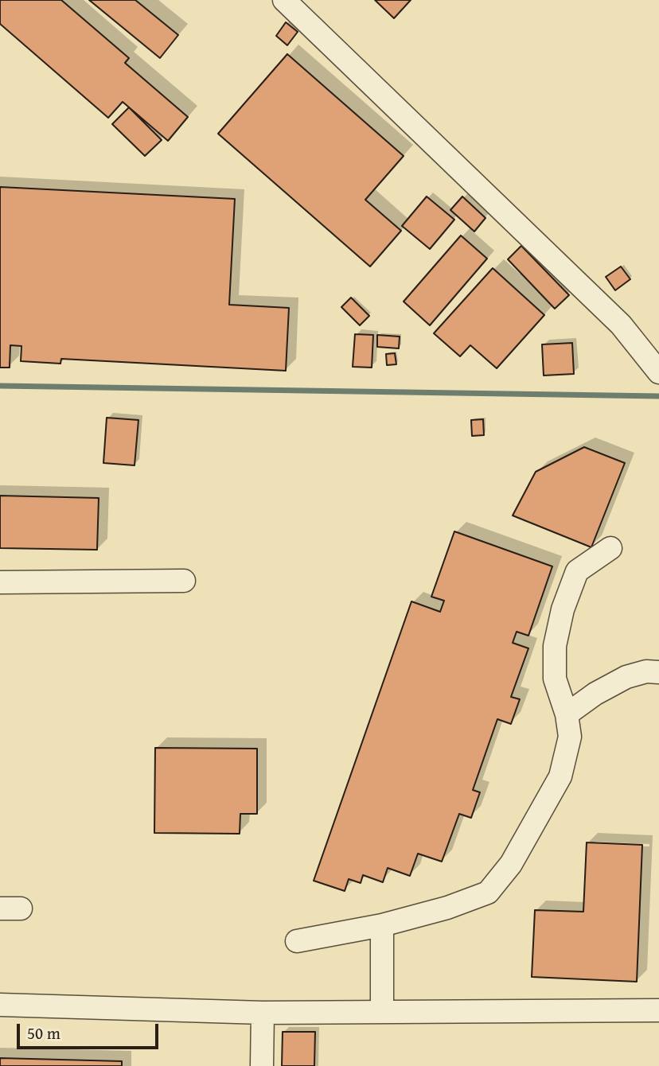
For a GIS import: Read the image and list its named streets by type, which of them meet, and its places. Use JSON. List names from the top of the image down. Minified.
{"scale_bar":"50 m"}
